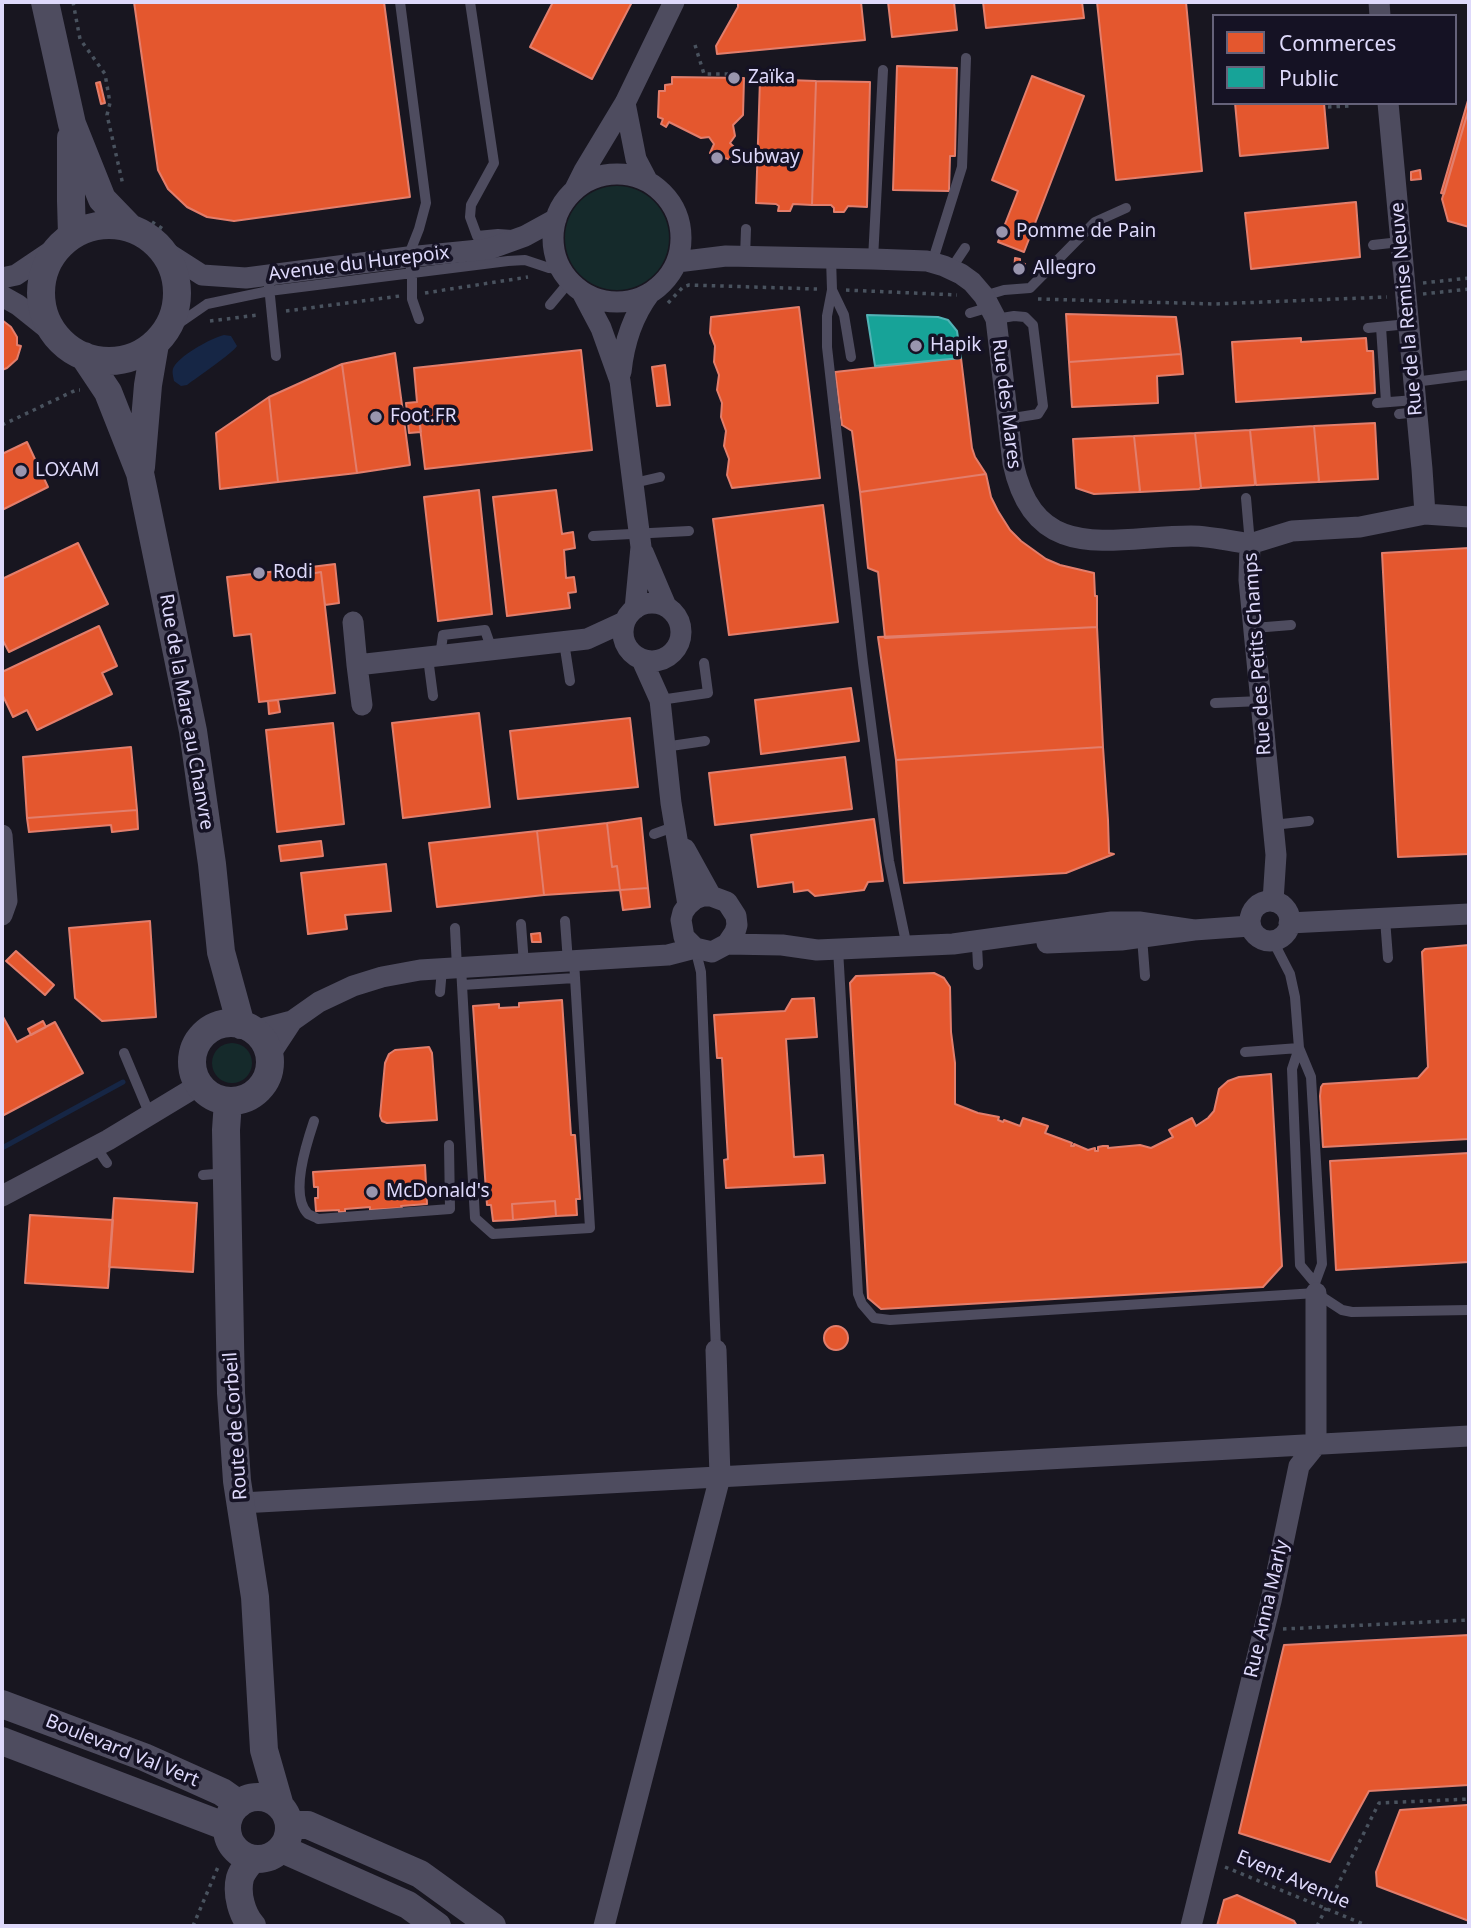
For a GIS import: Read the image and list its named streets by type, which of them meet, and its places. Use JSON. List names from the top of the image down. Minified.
{"streets":{"street":["Avenue du Hurepoix","Rue de la Remise Neuve","Rue des Mares","Rue des Petits Champs","Rue de la Mare au Chanvre","Route de Corbeil","Rue Anna Marly","Boulevard Val Vert"],"path":["Event Avenue"]},"crossings":[["Avenue du Hurepoix","Rue de la Mare au Chanvre"],["Rue de la Remise Neuve","Rue des Petits Champs"],["Rue des Mares","Rue des Petits Champs"],["Rue de la Mare au Chanvre","Route de Corbeil"],["Route de Corbeil","Boulevard Val Vert"],["Rue Anna Marly","Event Avenue"]],"places":["Zaïka","Subway","Pomme de Pain","Allegro","Hapik","Foot.FR","LOXAM","Rodi","McDonald's"],"legend":["Commerces","Public"]}
